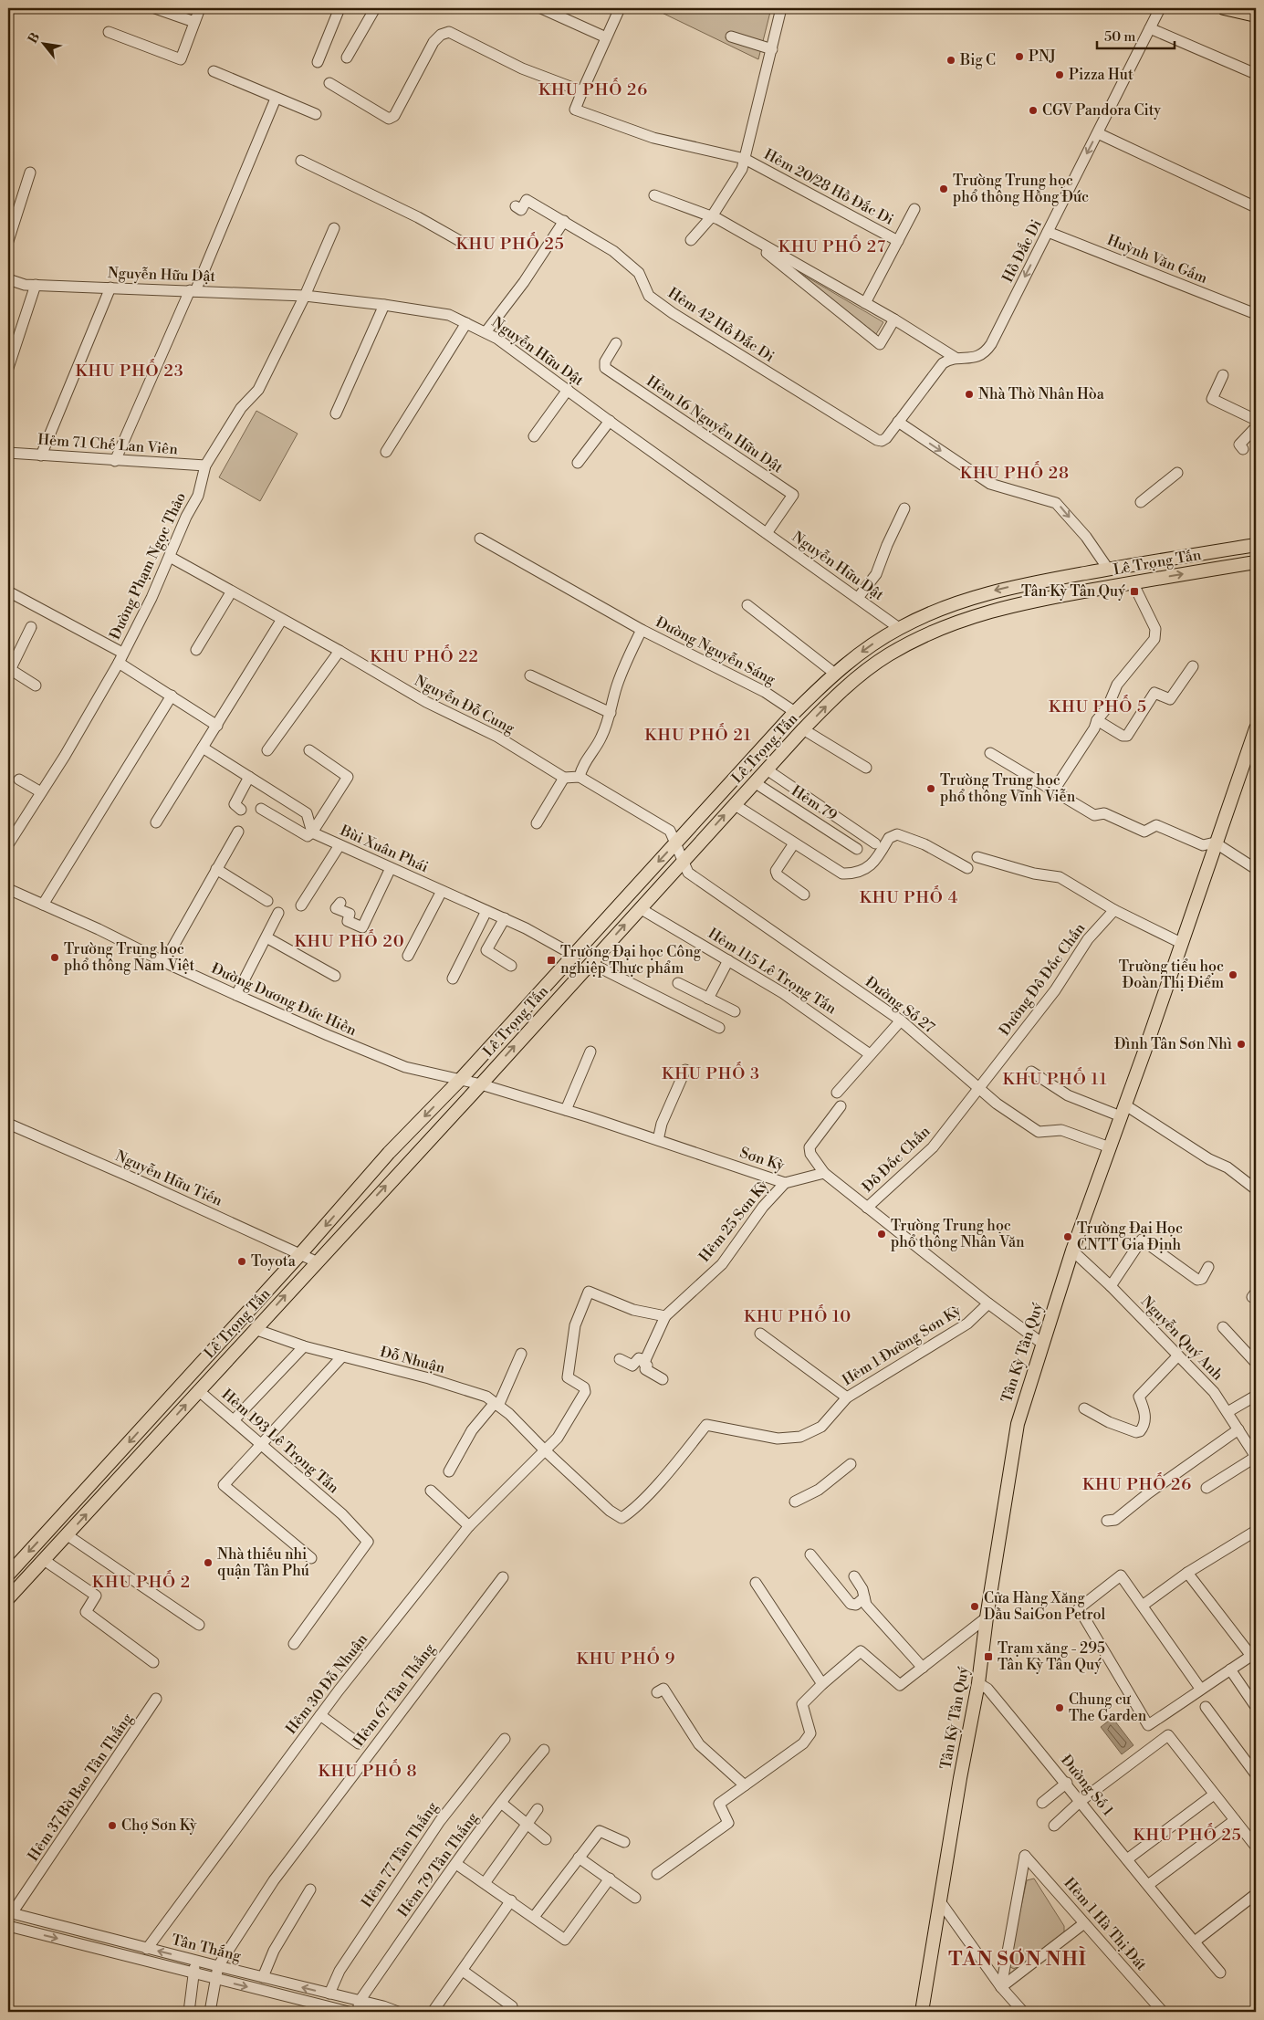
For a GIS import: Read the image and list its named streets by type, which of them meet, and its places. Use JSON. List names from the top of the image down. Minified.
{"streets":{"main road":["Lê Trọng Tấn","Tân Kỳ Tân Quý"],"street":["Hẻm 20/28 Hồ Đắc Di","Hồ Đắc Di","Huỳnh Văn Gấm","Nguyễn Hữu Dật","Hẻm 42 Hồ Đắc Di","Hẻm 16 Nguyễn Hữu Dật","Hẻm 71 Chế Lan Viên","Đường Phạm Ngọc Thảo","Đường Nguyễn Sáng","Nguyễn Đỗ Cung","Hẻm 79","Bùi Xuân Phái","Hẻm 115 Lê Trọng Tấn","Đường Đô Đốc Chấn","Đường Dương Đức Hiền","Đường Số 27","Sơn Kỳ","Đô Đốc Chấn","Nguyễn Hữu Tiến","Hẻm 25 Sơn Kỳ","Nguyễn Quý Anh","Hẻm 1 Đường Sơn Kỳ","Đỗ Nhuận","Hẻm 193 Lê Trọng Tấn","Hẻm 30 Đỗ Nhuận","Hẻm 67 Tân Thắng","Đường Số 1","Hẻm 37 Bờ Bao Tân Thắng","Hẻm 77 Tân Thắng","Hẻm 79 Tân Thắng","Hẻm 1 Hà Thị Đát","Tân Thắng"]},"crossings":[["Hồ Đắc Di","Huỳnh Văn Gấm"],["Nguyễn Hữu Dật","Hẻm 16 Nguyễn Hữu Dật"],["Nguyễn Hữu Dật","Lê Trọng Tấn"],["Nguyễn Hữu Dật","Đường Phạm Ngọc Thảo"],["Hẻm 71 Chế Lan Viên","Đường Phạm Ngọc Thảo"],["Lê Trọng Tấn","Đường Nguyễn Sáng"],["Lê Trọng Tấn","Hẻm 79"],["Lê Trọng Tấn","Bùi Xuân Phái"],["Lê Trọng Tấn","Hẻm 115 Lê Trọng Tấn"],["Lê Trọng Tấn","Đường Dương Đức Hiền"],["Lê Trọng Tấn","Đường Số 27"],["Lê Trọng Tấn","Sơn Kỳ"],["Lê Trọng Tấn","Nguyễn Hữu Tiến"],["Lê Trọng Tấn","Đỗ Nhuận"],["Lê Trọng Tấn","Hẻm 193 Lê Trọng Tấn"],["Đường Phạm Ngọc Thảo","Nguyễn Đỗ Cung"],["Đường Đô Đốc Chấn","Đường Số 27"],["Đường Đô Đốc Chấn","Đô Đốc Chấn"],["Đường Dương Đức Hiền","Sơn Kỳ"],["Đường Số 27","Đô Đốc Chấn"],["Đường Số 27","Tân Kỳ Tân Quý"],["Sơn Kỳ","Hẻm 25 Sơn Kỳ"],["Hẻm 25 Sơn Kỳ","Hẻm 30 Đỗ Nhuận"],["Nguyễn Quý Anh","Tân Kỳ Tân Quý"],["Hẻm 1 Đường Sơn Kỳ","Đỗ Nhuận"],["Tân Kỳ Tân Quý","Đường Số 1"],["Đỗ Nhuận","Hẻm 30 Đỗ Nhuận"],["Hẻm 30 Đỗ Nhuận","Tân Thắng"],["Hẻm 67 Tân Thắng","Tân Thắng"],["Hẻm 37 Bờ Bao Tân Thắng","Tân Thắng"],["Hẻm 77 Tân Thắng","Tân Thắng"],["Hẻm 79 Tân Thắng","Tân Thắng"]],"one_way":["Hồ Đắc Di"],"districts":["KHU PHỐ 26","KHU PHỐ 25","KHU PHỐ 27","KHU PHỐ 23","KHU PHỐ 28","KHU PHỐ 22","KHU PHỐ 5","KHU PHỐ 21","KHU PHỐ 4","KHU PHỐ 20","KHU PHỐ 3","KHU PHỐ 11","KHU PHỐ 10","KHU PHỐ 26","KHU PHỐ 2","KHU PHỐ 9","KHU PHỐ 8","KHU PHỐ 25","TÂN SƠN NHÌ"],"places":{"other":["PNJ","Big C","Pizza Hut","CGV Pandora City","Trường Trung học phổ thông Hồng Đức","Nhà Thờ Nhân Hòa","Trường Trung học phổ thông Vĩnh Viễn","Trường Trung học phổ thông Nam Việt","Trường tiểu học Đoàn Thị Điểm","Đình Tân Sơn Nhì","Trường Trung học phổ thông Nhân Văn","Trường Đại Học CNTT Gia Định","Toyota","Nhà thiếu nhi quận Tân Phú","Cửa Hàng Xăng Dầu SaiGon Petrol","Chung cư The Garden","Chợ Sơn Kỳ"],"transit":["Tân Kỳ Tân Quý","Trường Đại học Công nghiệp Thực phẩm","Trạm xăng - 295 Tân Kỳ Tân Quý"]},"scale_bar":"50 m","north":"top left"}
